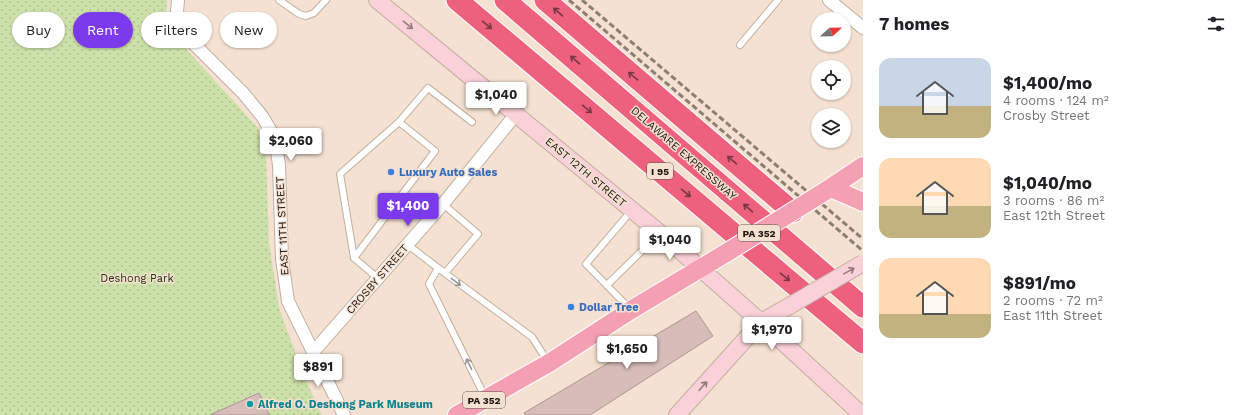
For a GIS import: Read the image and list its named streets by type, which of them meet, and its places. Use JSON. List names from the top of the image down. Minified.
{"streets":{"highway":["DELAWARE EXPRESSWAY","I 95"],"main road":["PA 352"],"street":["EAST 12TH STREET","EAST 11TH STREET","CROSBY STREET"]},"crossings":[["EAST 12TH STREET","PA 352"],["EAST 12TH STREET","CROSBY STREET"],["EAST 11TH STREET","CROSBY STREET"]],"parks":["Deshong Park"],"places":["Luxury Auto Sales","Dollar Tree","Alfred O. Deshong Park Museum"],"north":"right","page":{"heading":"7 homes","chip":["Buy","Rent","Filters","New"],"list":[{"name":"$1,400/mo","note":"4 rooms · 124 m² · Crosby Street"},{"name":"$1,040/mo","note":"3 rooms · 86 m² · East 12th Street"},{"name":"$891/mo","note":"2 rooms · 72 m² · East 11th Street"}],"price":["$1,040","$2,060","$1,400","$1,040","$1,970","$1,650","$891"]}}
